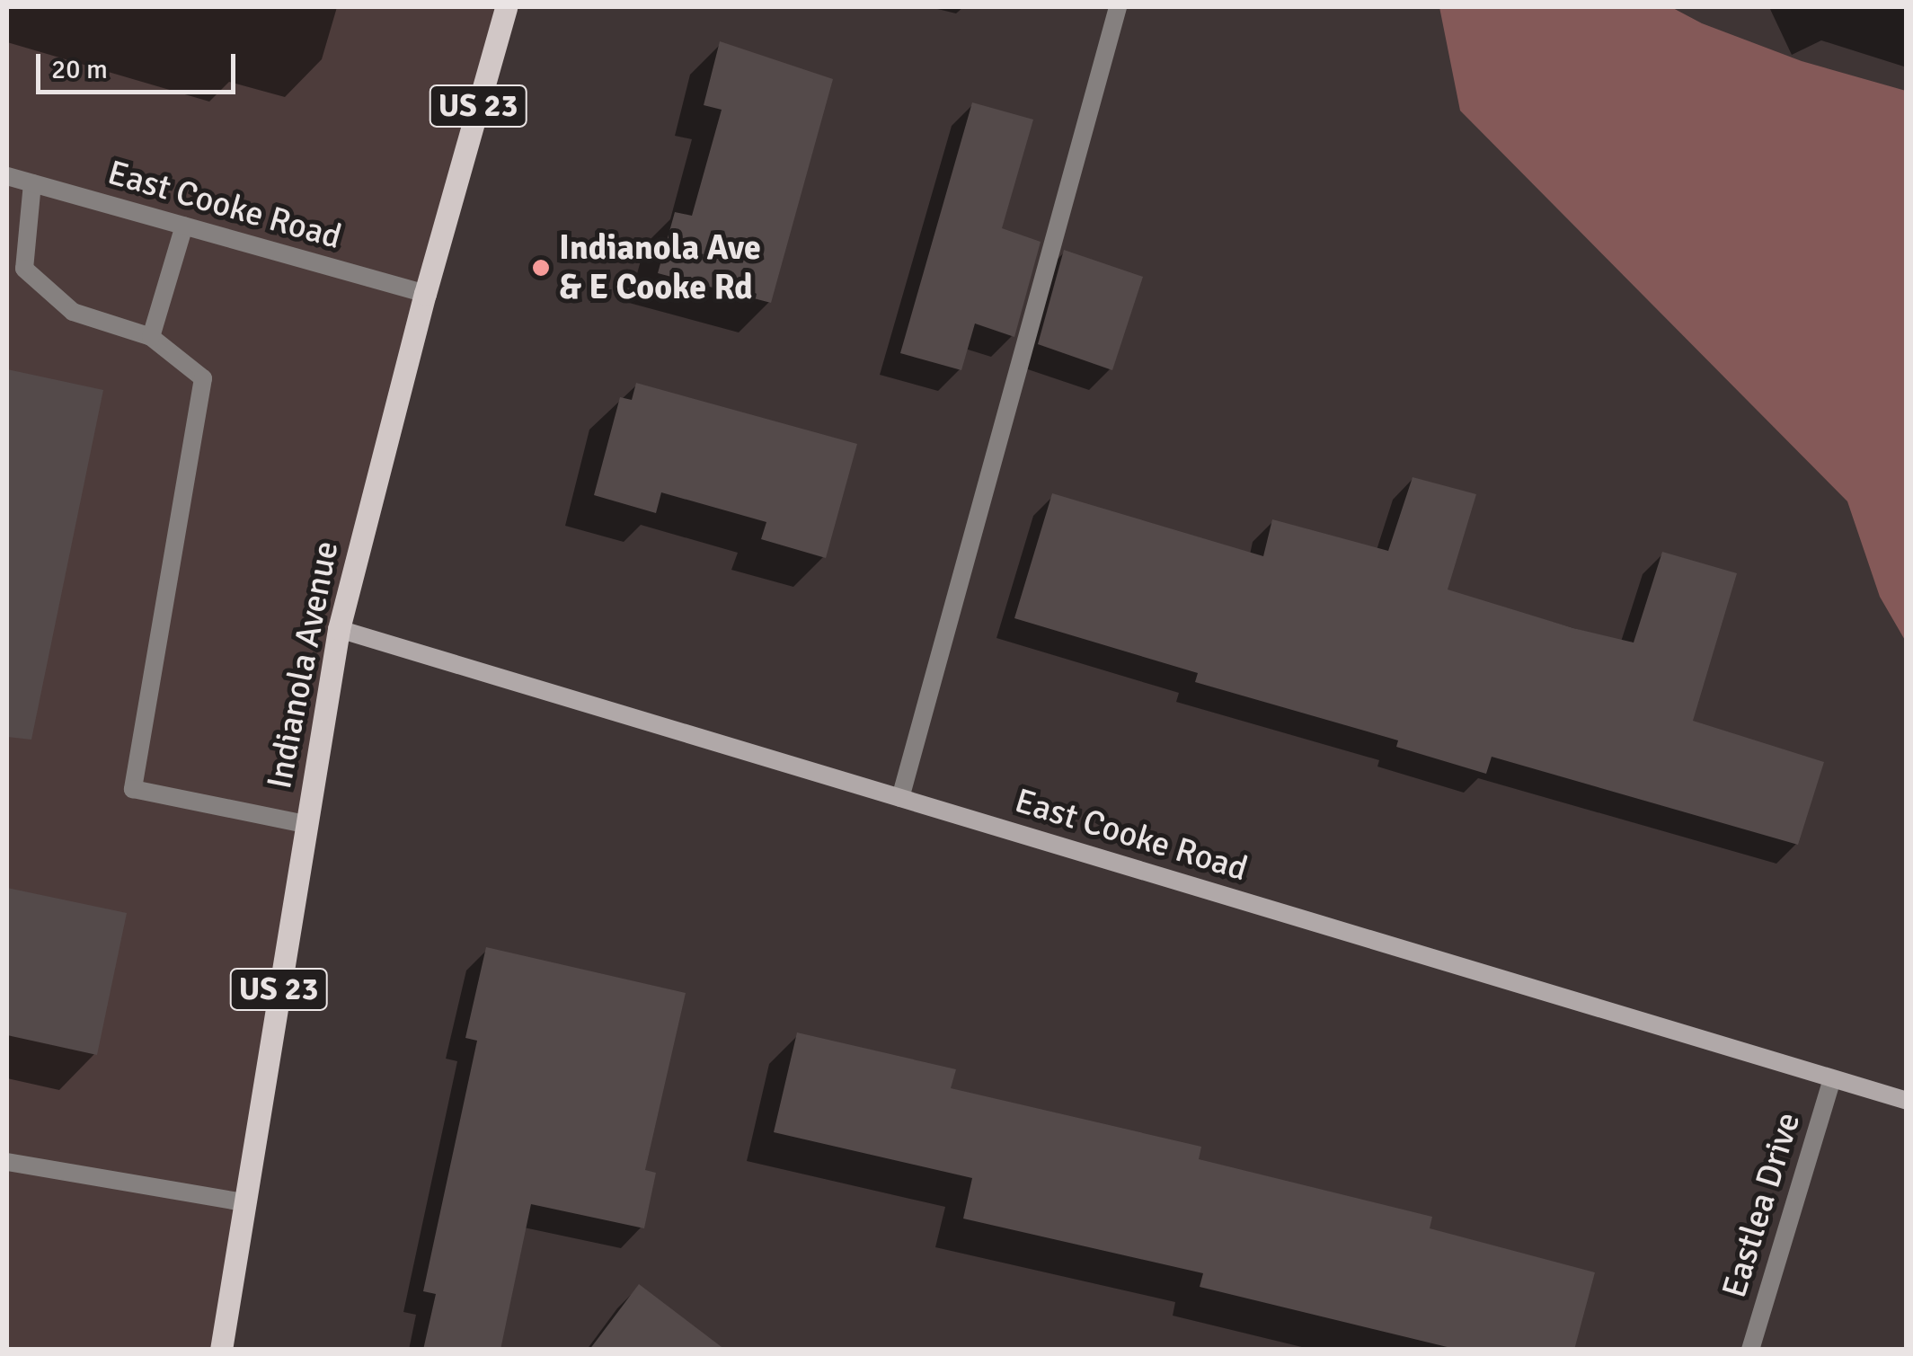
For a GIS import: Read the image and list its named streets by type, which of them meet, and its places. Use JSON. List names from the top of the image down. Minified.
{"streets":{"main road":["US 23","East Cooke Road","Indianola Avenue"],"street":["Eastlea Drive"]},"crossings":[["East Cooke Road","Indianola Avenue"],["East Cooke Road","Eastlea Drive"]],"places":["Indianola Ave & E Cooke Rd"],"scale_bar":"20 m"}
